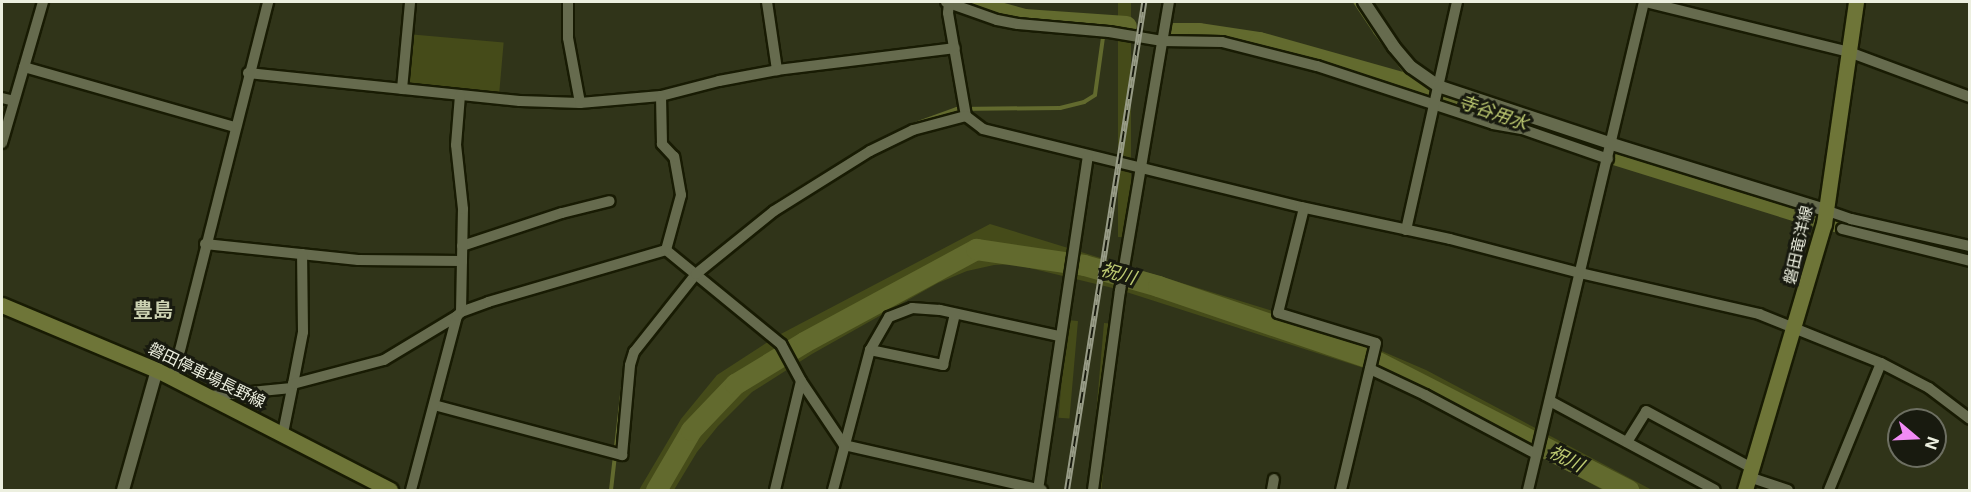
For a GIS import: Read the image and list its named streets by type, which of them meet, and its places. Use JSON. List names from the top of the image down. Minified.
{"streets":{"main road":["磐田竜洋線","磐田停車場長野線"]},"districts":["豊島"],"water":["寺谷用水","祝川"],"north":"right"}
